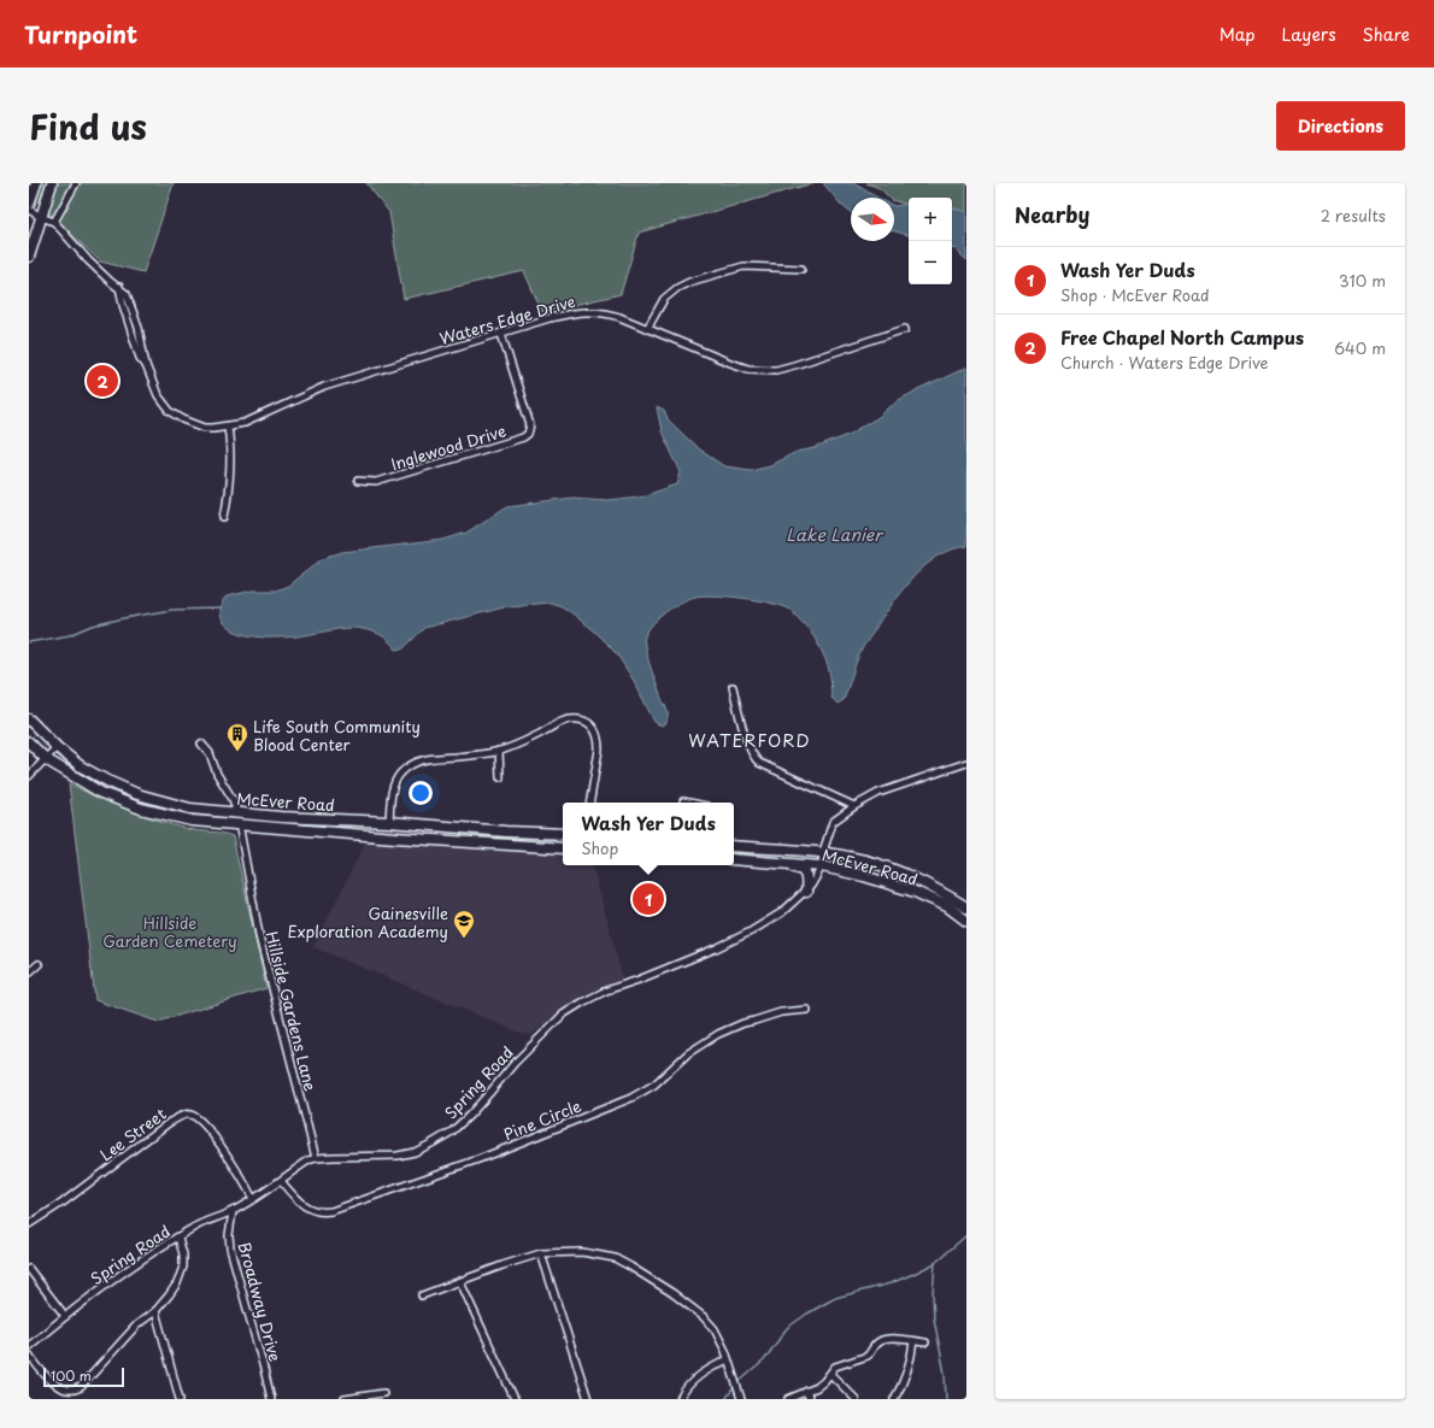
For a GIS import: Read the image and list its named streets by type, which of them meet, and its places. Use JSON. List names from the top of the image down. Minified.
{"streets":{"main road":["McEver Road"],"street":["Waters Edge Drive","Inglewood Drive","Hillside Gardens Lane","Spring Road","Pine Circle","Lee Street","Broadway Drive"]},"crossings":[["Waters Edge Drive","Inglewood Drive"],["McEver Road","Hillside Gardens Lane"],["McEver Road","Spring Road"],["Hillside Gardens Lane","Spring Road"],["Spring Road","Pine Circle"],["Spring Road","Lee Street"],["Spring Road","Broadway Drive"]],"districts":["WATERFORD"],"water":["Lake Lanier"],"parks":["Hillside Garden Cemetery"],"places":{"building":["Life South Community Blood Center"],"school or university":["Gainesville Exploration Academy"]},"scale_bar":"100 m","north":"right","page":{"header":"Turnpoint","nav":["Map","Layers","Share"],"title":"Find us","buttons":"Directions","heading":["Nearby","2 results"],"map_buttons":["+","−"],"list":[{"mark":"1","name":"Wash Yer Duds","note":"Shop · McEver Road","value":"310 m"},{"mark":"2","name":"Free Chapel North Campus","note":"Church · Waters Edge Drive","value":"640 m"}],"pins":["2","1"],"popup":["Wash Yer Duds","Shop"],"scale":"100 m"}}
